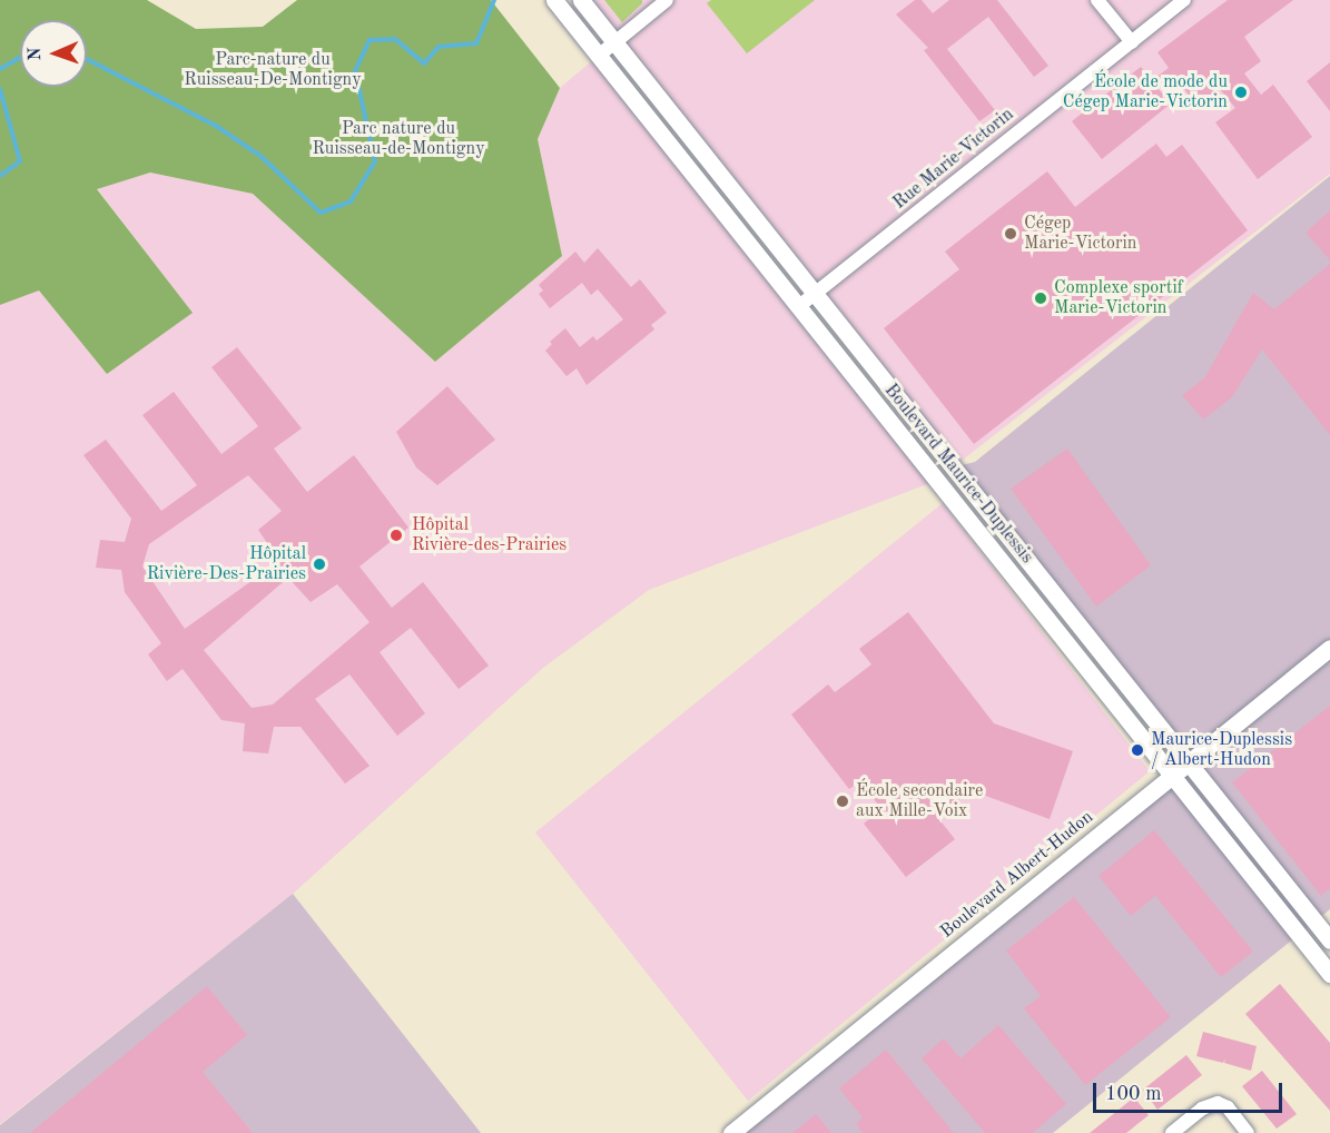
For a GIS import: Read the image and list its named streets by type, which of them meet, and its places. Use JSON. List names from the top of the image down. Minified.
{"streets":{"street":["Rue Marie-Victorin","Boulevard Maurice-Duplessis","Boulevard Albert-Hudon"]},"crossings":[["Rue Marie-Victorin","Boulevard Maurice-Duplessis"],["Boulevard Maurice-Duplessis","Boulevard Albert-Hudon"]],"parks":["Parc-nature du Ruisseau-De-Montigny","Parc nature du Ruisseau-de-Montigny"],"places":["École de mode du Cégep Marie-Victorin","Cégep Marie-Victorin","Complexe sportif Marie-Victorin","Hôpital Rivière-des-Prairies","Hôpital Rivière-Des-Prairies","Maurice-Duplessis / Albert-Hudon","École secondaire aux Mille-Voix"],"scale_bar":"100 m","north":"left"}
